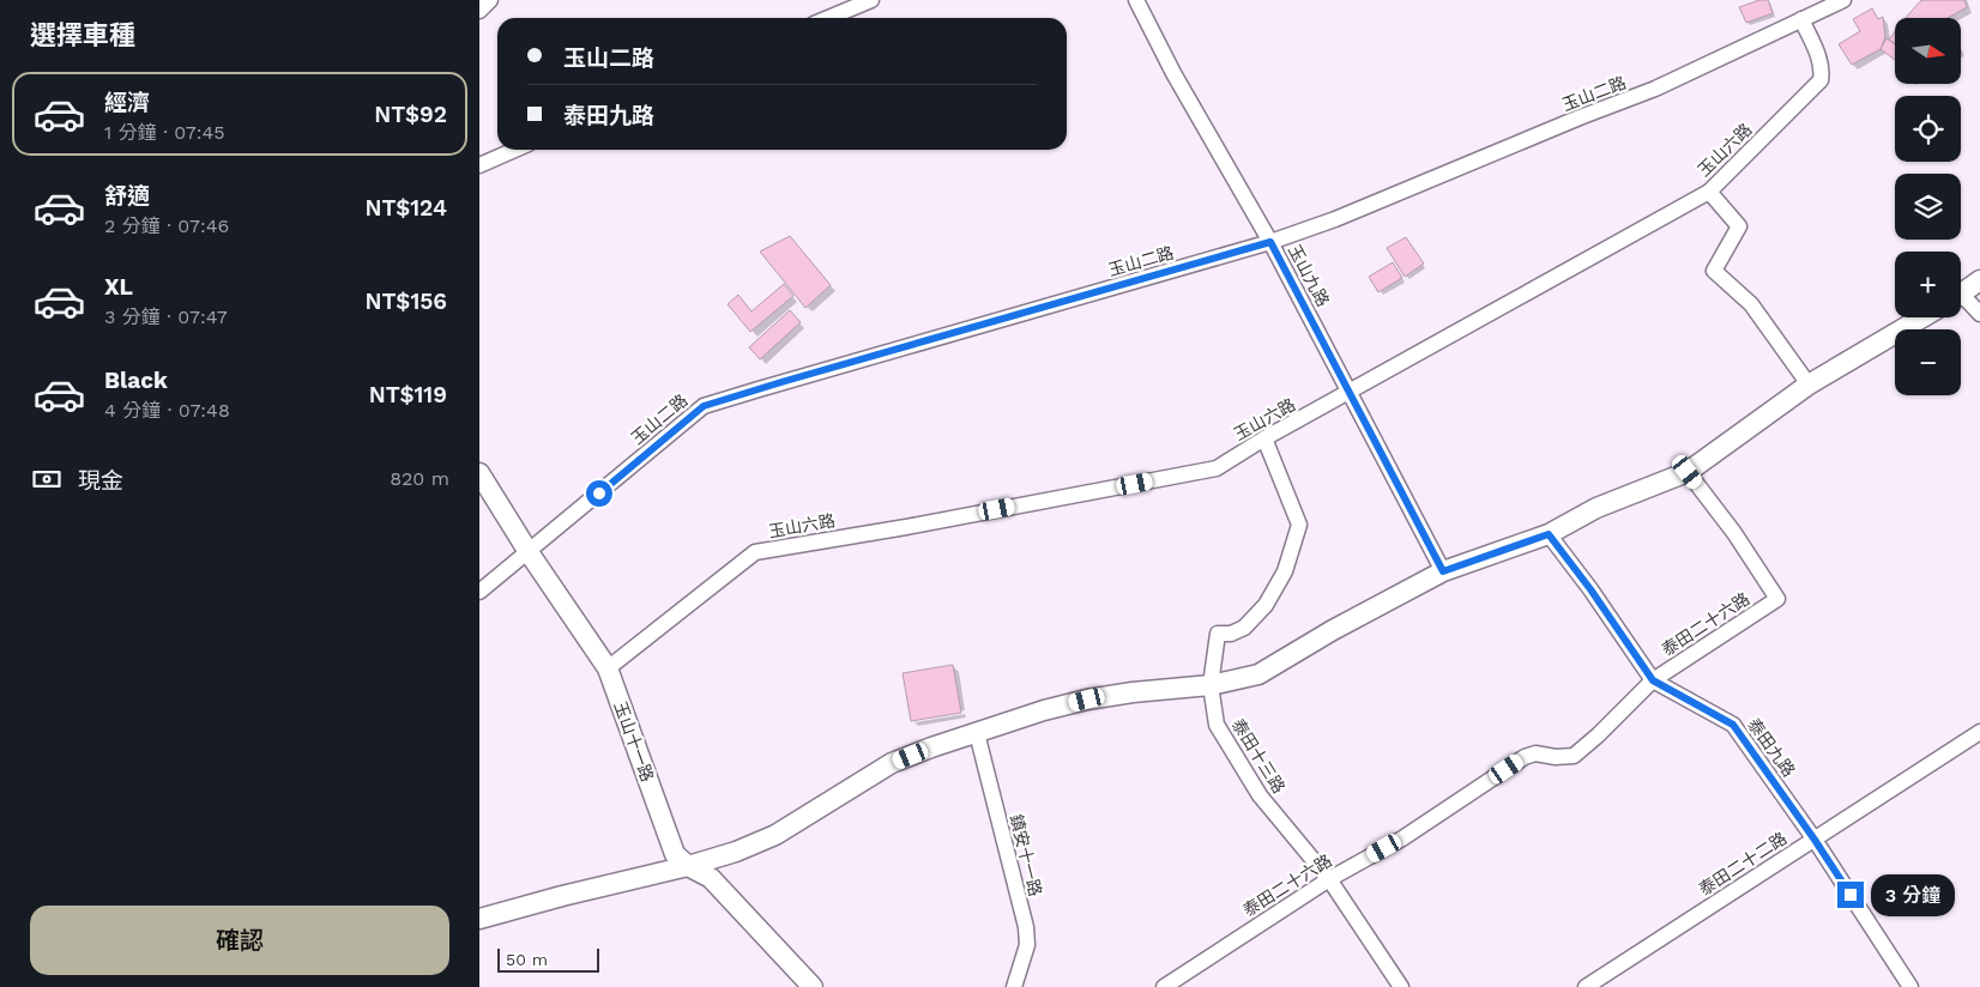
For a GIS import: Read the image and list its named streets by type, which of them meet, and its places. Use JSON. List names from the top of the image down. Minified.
{"streets":{"street":["玉山二路","玉山六路","玉山九路","泰田二十六路","玉山十一路","泰田九路","泰田十三路","鎮安十一路","泰田二十二路"]},"crossings":[["玉山二路","玉山六路"],["玉山二路","玉山九路"],["玉山二路","玉山十一路"],["玉山六路","玉山九路"],["玉山六路","玉山十一路"],["玉山六路","泰田十三路"],["泰田二十六路","泰田九路"],["泰田二十六路","泰田十三路"],["泰田九路","泰田二十二路"]],"scale_bar":"50 m","north":"right","page":{"heading":"選擇車種","map_buttons":["+","−"],"banner":["玉山二路","泰田九路"],"list":[{"name":"經濟","note":"1 分鐘 · 07:45","value":"NT$92"},{"name":"舒適","note":"2 分鐘 · 07:46","value":"NT$124"},{"name":"XL","note":"3 分鐘 · 07:47","value":"NT$156"},{"name":"Black","note":"4 分鐘 · 07:48","value":"NT$119"}],"pay":["現金","820 m"],"bubble":"3 分鐘","buttons":"確認","scale":"50 m"}}
